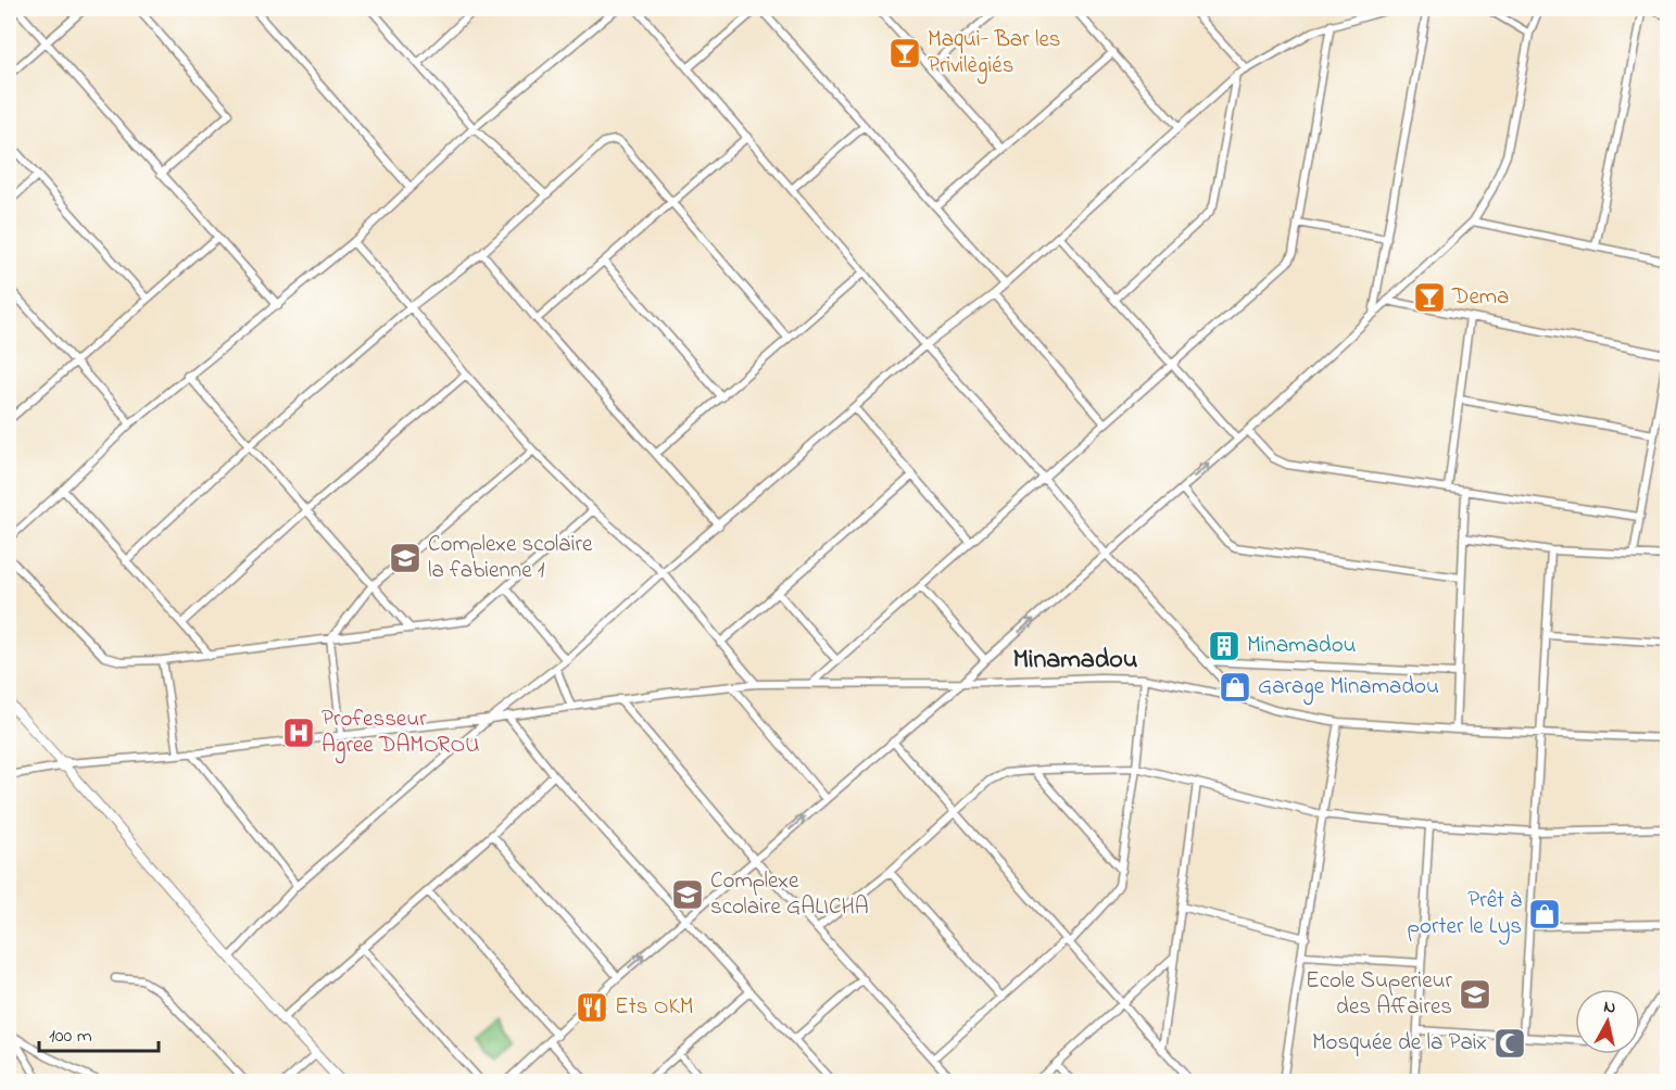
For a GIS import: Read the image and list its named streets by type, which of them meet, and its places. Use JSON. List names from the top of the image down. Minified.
{"districts":["Minamadou"],"places":{"bar":["Maqui- Bar les Privilègiés","Dema"],"school or university":["Complexe scolaire la fabienne 1","Complexe scolaire GALICHA","Ecole Superieur des Affaires"],"building":["Minamadou"],"shop":["Garage Minamadou","Prêt à porter le Lys"],"hospital":["Professeur Agree DAMOROU"],"restaurant":["Ets OKM"],"mosque":["Mosquée de la Paix"]},"scale_bar":"100 m","north":"top"}
